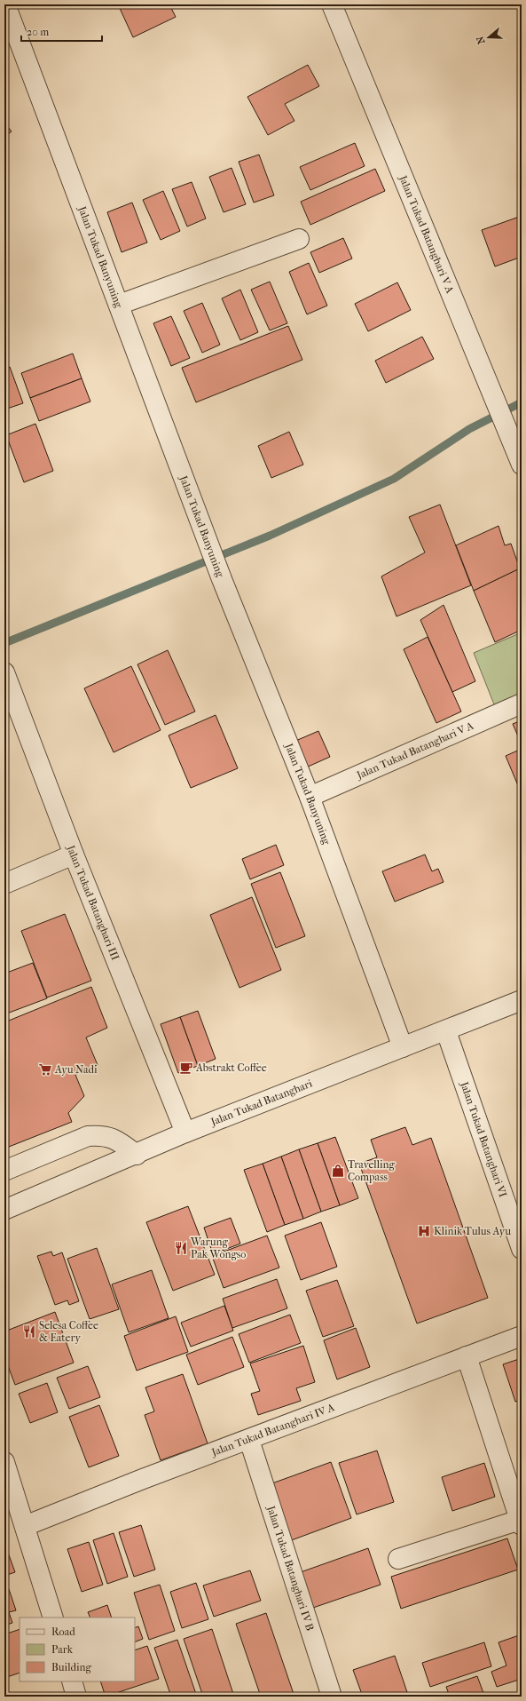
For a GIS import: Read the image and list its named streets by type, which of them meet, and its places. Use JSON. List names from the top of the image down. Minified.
{"streets":{"street":["Jalan Tukad Batanghari V A","Jalan Tukad Banyuning","Jalan Tukad Batanghari III","Jalan Tukad Batanghari","Jalan Tukad Batanghari VI","Jalan Tukad Batanghari IV A","Jalan Tukad Batanghari IV B"]},"crossings":[["Jalan Tukad Batanghari V A","Jalan Tukad Banyuning"],["Jalan Tukad Banyuning","Jalan Tukad Batanghari"],["Jalan Tukad Batanghari III","Jalan Tukad Batanghari"],["Jalan Tukad Batanghari","Jalan Tukad Batanghari VI"],["Jalan Tukad Batanghari IV A","Jalan Tukad Batanghari IV B"]],"places":{"cafe":["Abstrakt Coffee"],"supermarket":["Ayu Nadi"],"shop":["Travelling Compass"],"hospital":["Klinik Tulus Ayu"],"restaurant":["Warung Pak Wongso","Selesa Coffee & Eatery"]},"legend":["Road","Park","Building"],"scale_bar":"20 m","north":"left"}
